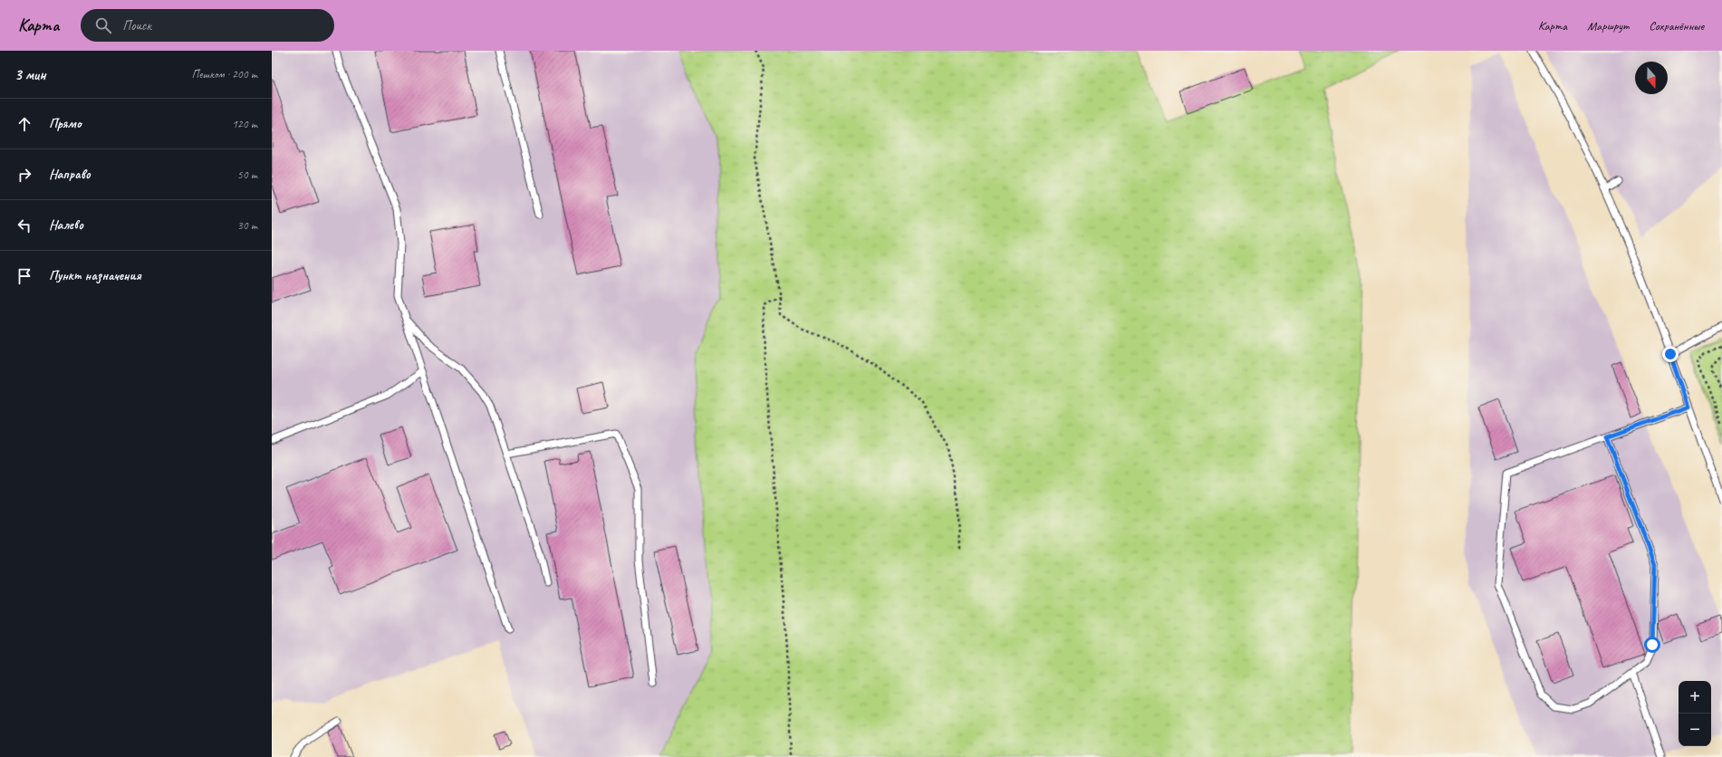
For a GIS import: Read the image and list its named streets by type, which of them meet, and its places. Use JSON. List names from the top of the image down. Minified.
{"north":"bottom","page":{"header":"Карта","search":"Поиск","nav":["Карта","Маршрут","Сохранённые"],"heading":["3 мин","Пешком · 200 m"],"list":[["Прямо","120 m"],["Направо","50 m"],["Налево","30 m"],"Пункт назначения"],"map_buttons":["+","−"]}}
